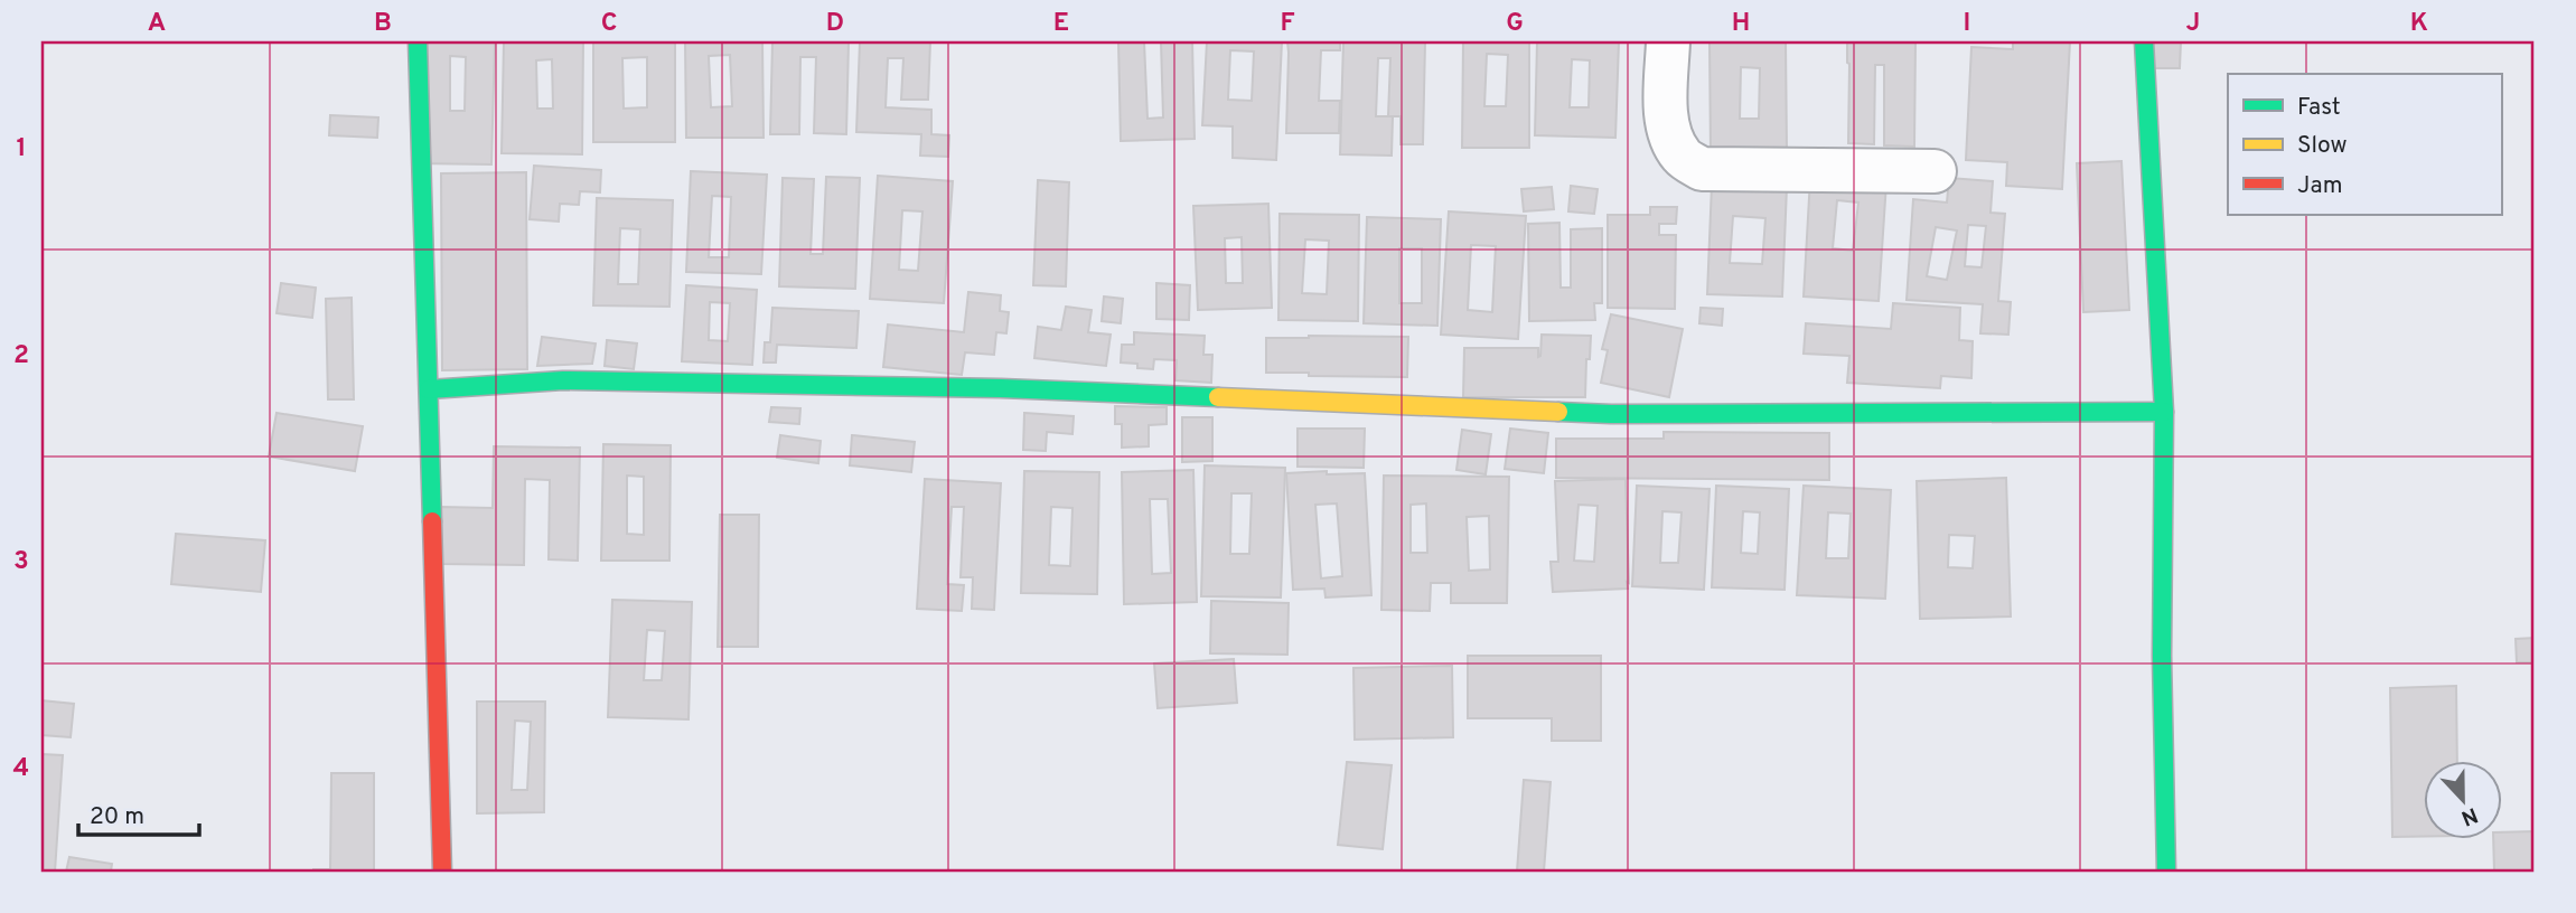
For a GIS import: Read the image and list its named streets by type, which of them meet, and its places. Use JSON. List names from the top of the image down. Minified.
{"legend":["Fast","Slow","Jam"],"scale_bar":"20 m","north":"bottom","grid":{"columns":["A","B","C","D","E","F","G","H","I","J","K"],"rows":["1","2","3","4"]}}
